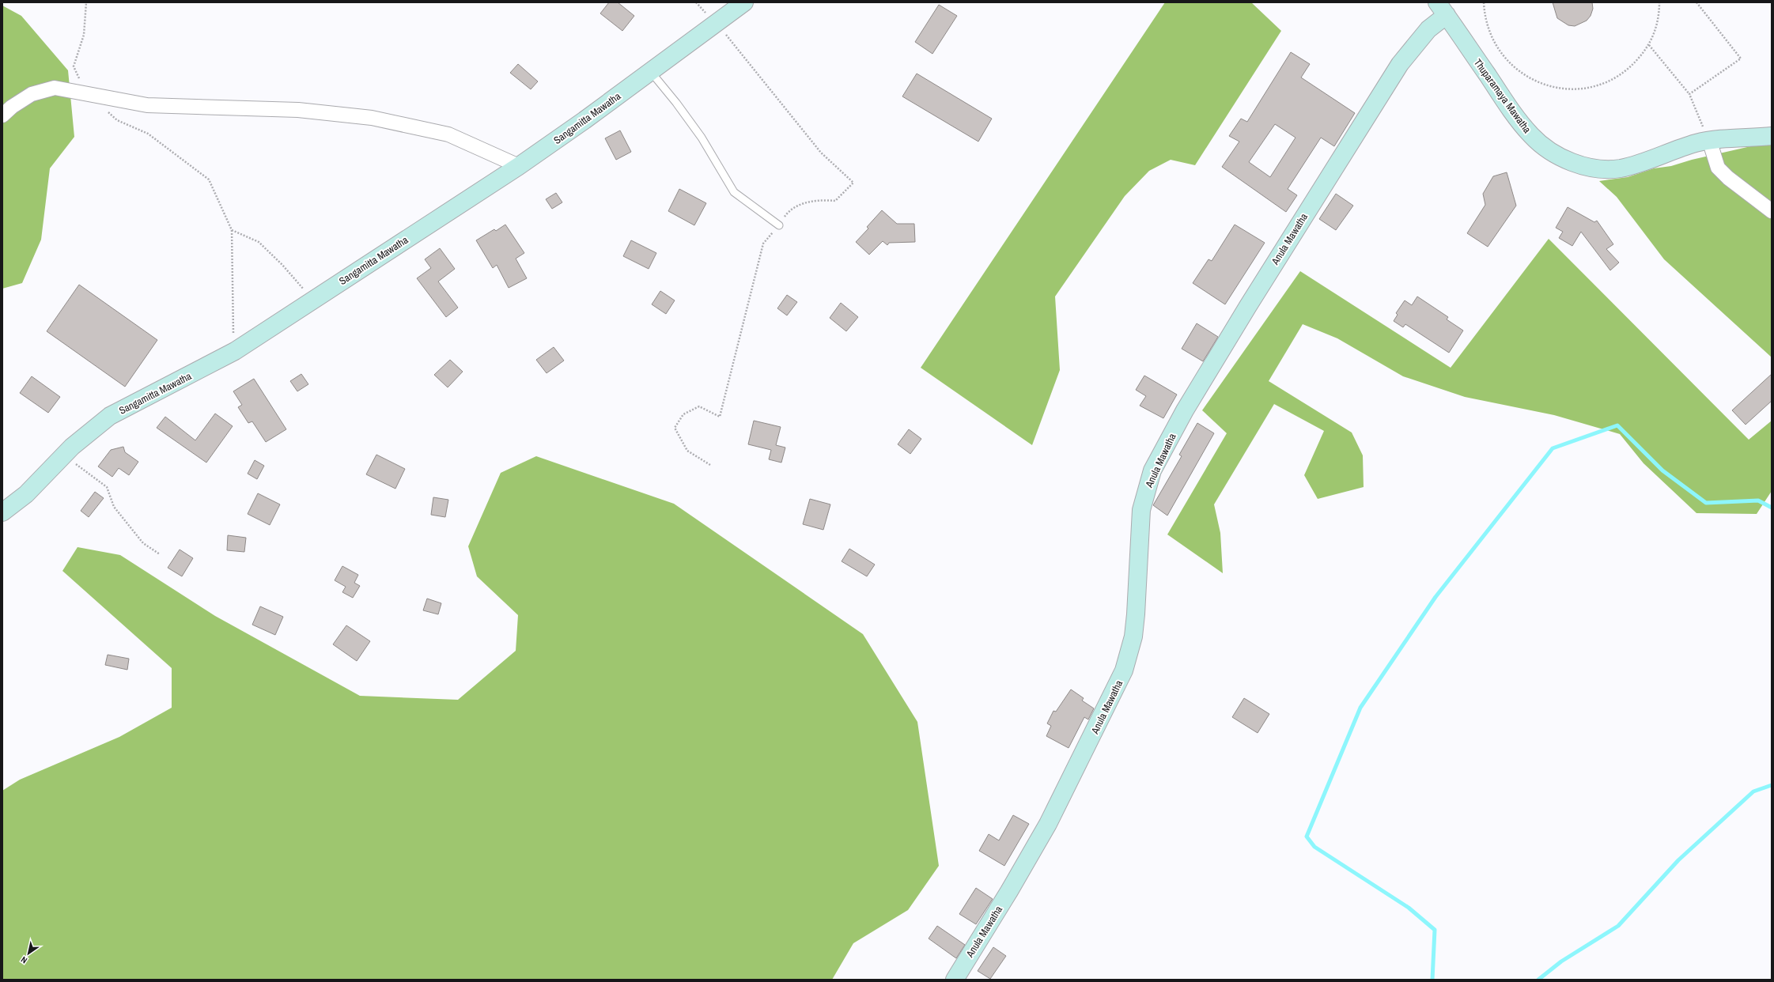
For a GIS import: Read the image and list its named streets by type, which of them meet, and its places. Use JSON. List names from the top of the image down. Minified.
{"streets":{"main road":["Thuparamaya Mawatha","Sangamitta Mawatha","Anula Mawatha"]},"crossings":[["Thuparamaya Mawatha","Anula Mawatha"]],"north":"bottom left"}
